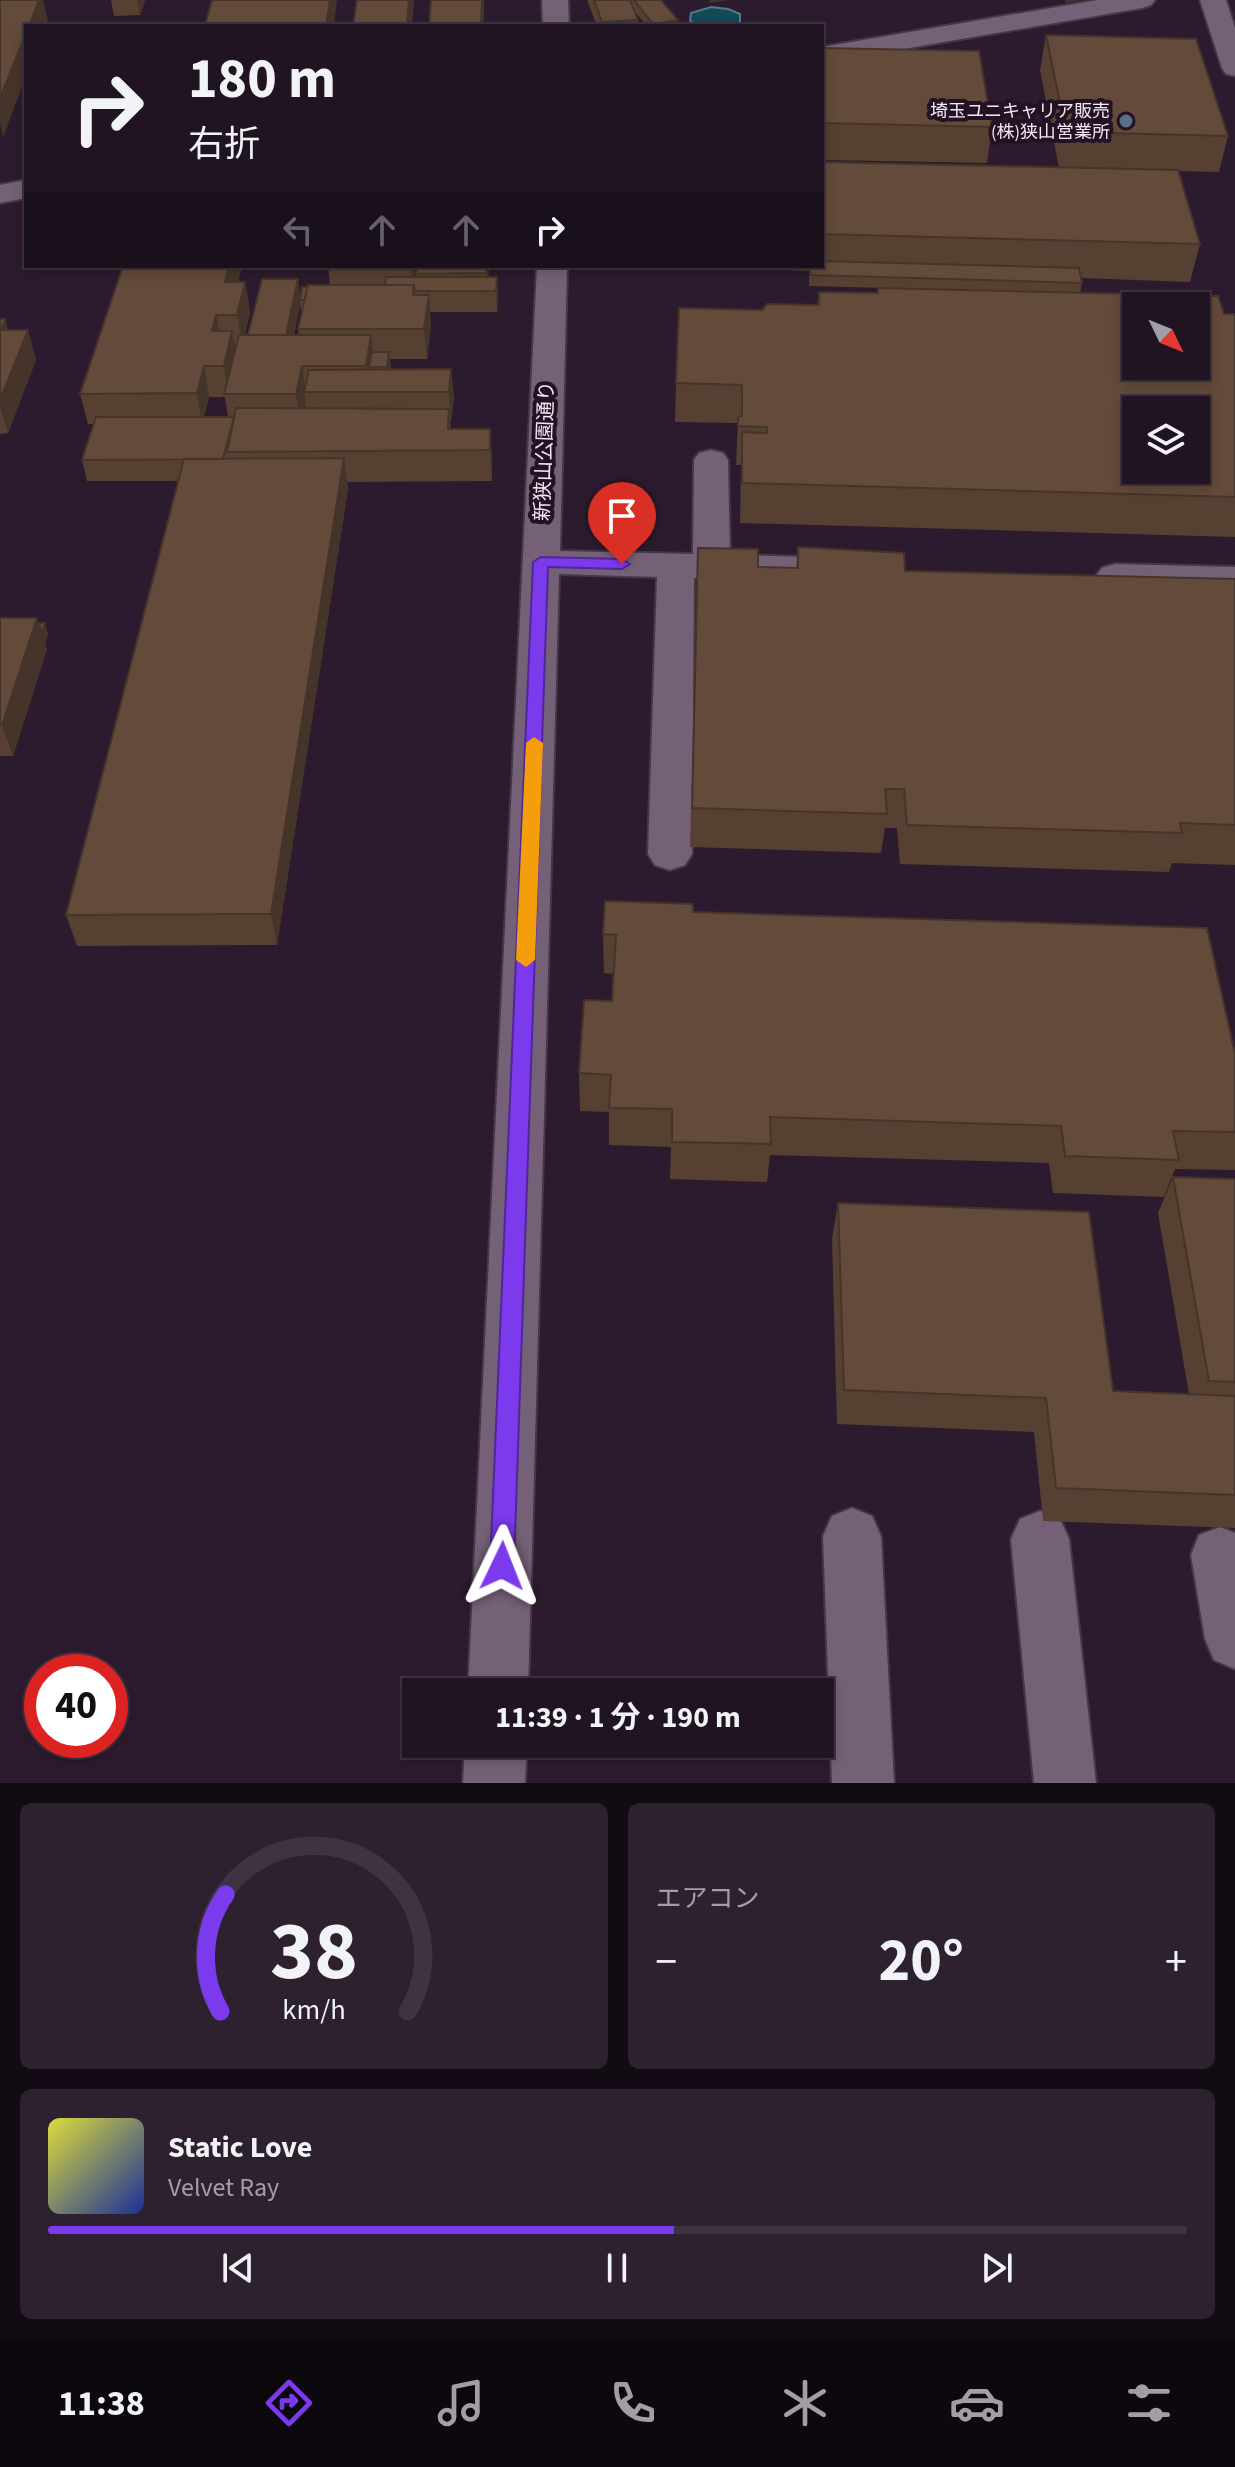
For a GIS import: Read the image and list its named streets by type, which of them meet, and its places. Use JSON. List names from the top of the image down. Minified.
{"streets":{"street":["新狭山公園通り"]},"places":["埼玉ユニキャリア販売 (株)狭山営業所"],"north":"bottom right","page":{"turn":["180 m","右折"],"limit":"40","trip":"11:39 · 1 分 · 190 m","tile":"エアコン","heat":["−","20°","+"],"song":["Static Love","Velvet Ray"],"tabs":"11:38","gauge":["38","km/h"]}}
